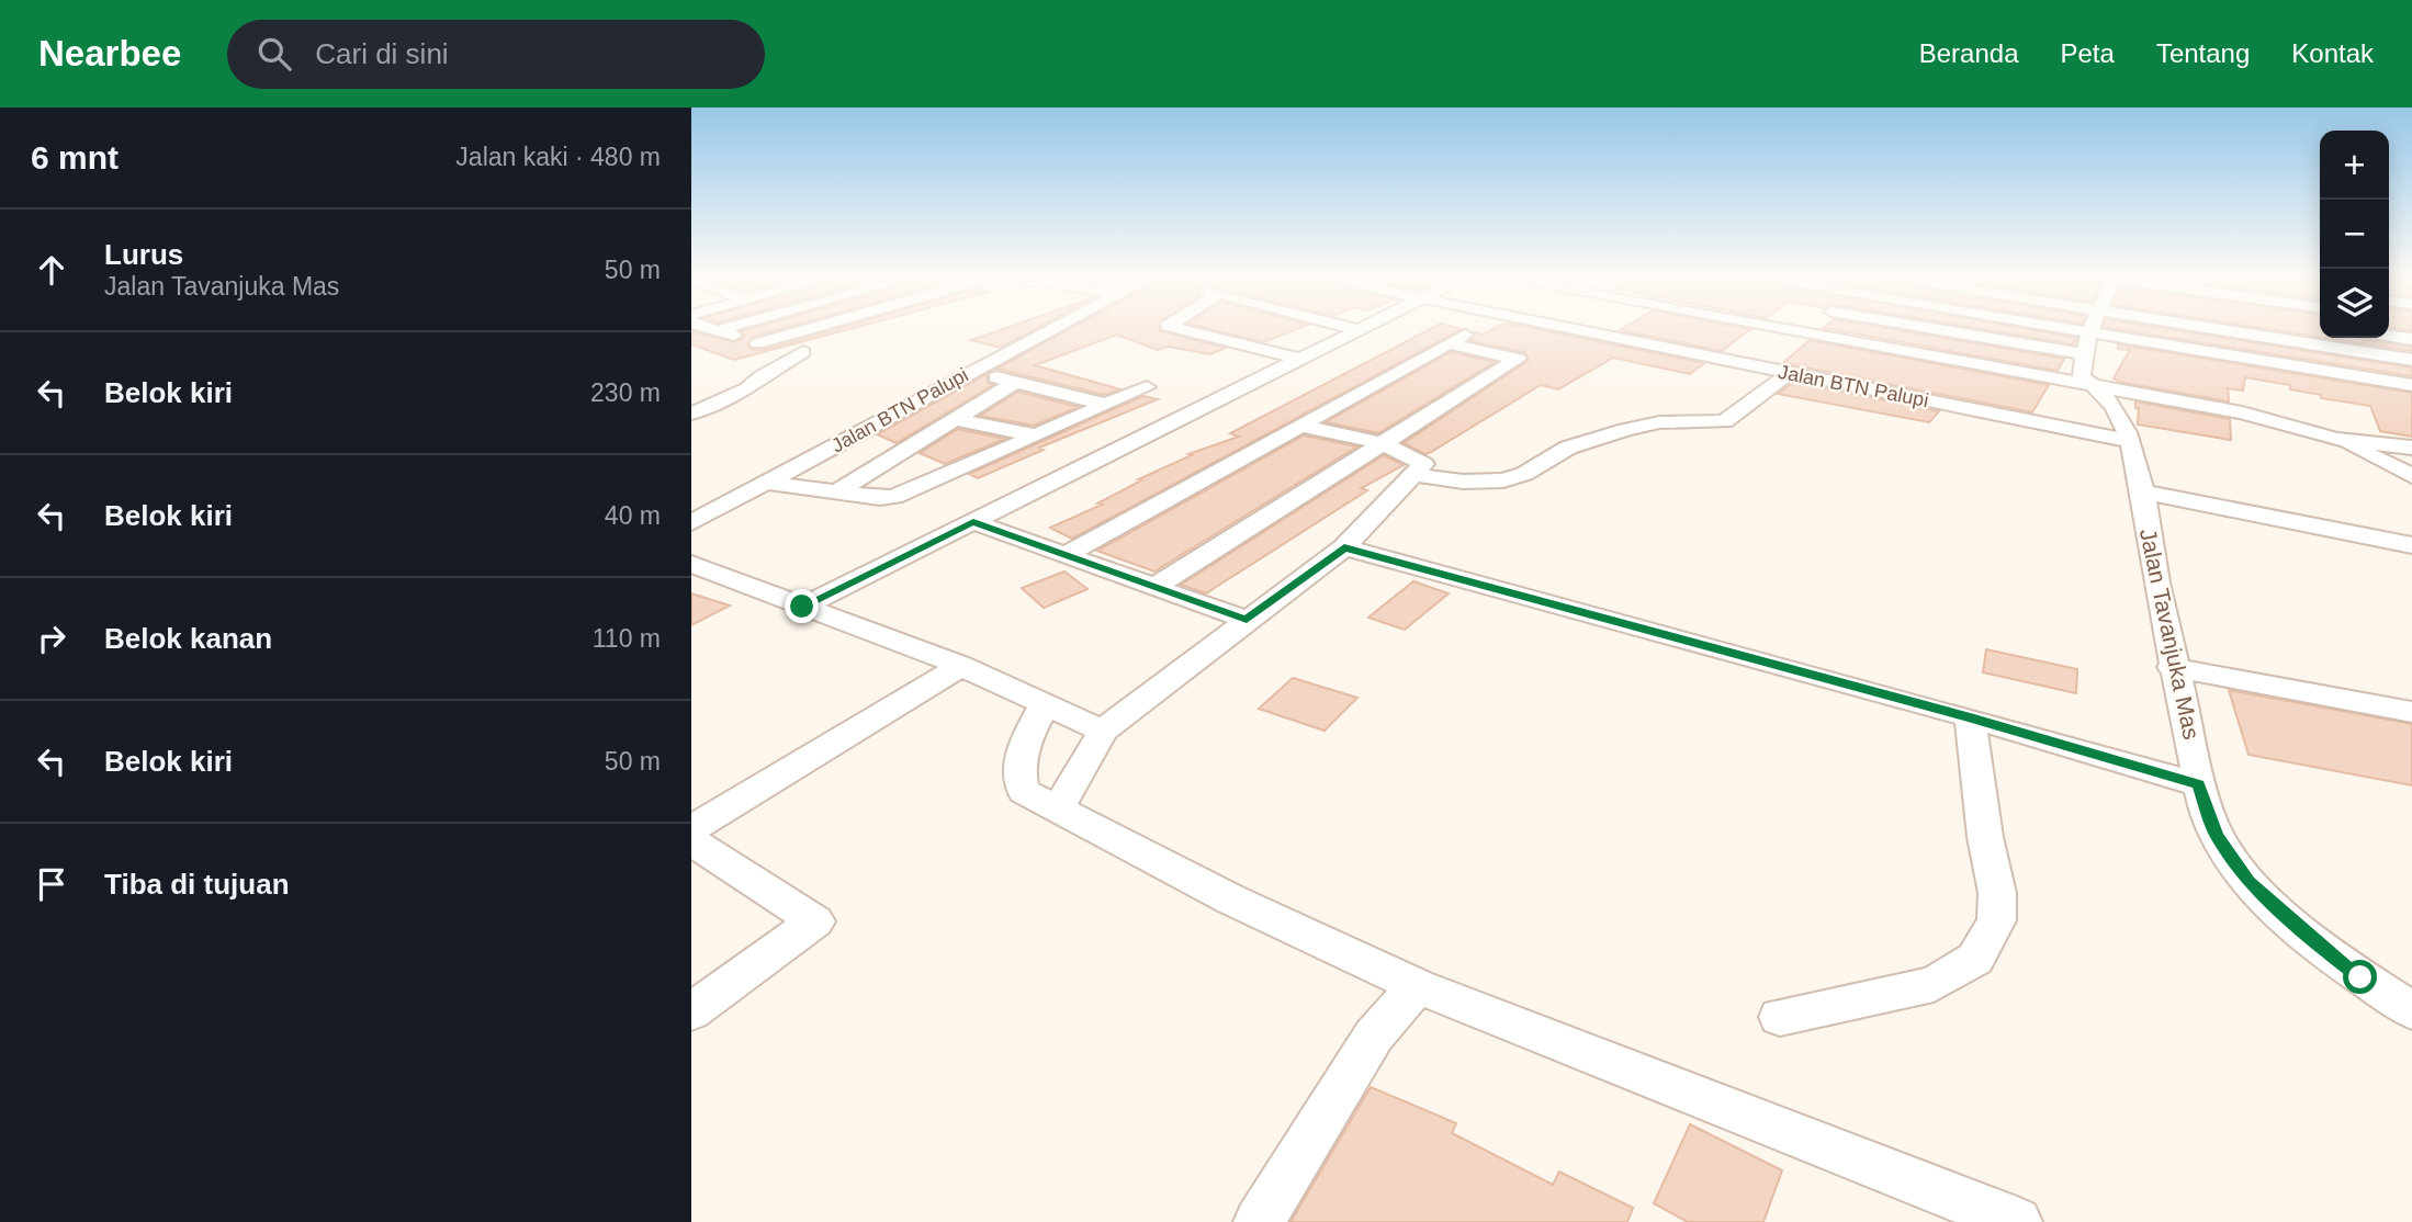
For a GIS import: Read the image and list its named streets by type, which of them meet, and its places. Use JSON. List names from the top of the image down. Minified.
{"streets":{"street":["Jalan BTN Palupi","Jalan Tavanjuka Mas"]},"crossings":[["Jalan BTN Palupi","Jalan Tavanjuka Mas"]],"page":{"header":"Nearbee","search":"Cari di sini","nav":["Beranda","Peta","Tentang","Kontak"],"heading":["6 mnt","Jalan kaki · 480 m"],"map_buttons":["+","−"],"list":[["Lurus","Jalan Tavanjuka Mas","50 m"],["Belok kiri","230 m"],["Belok kiri","40 m"],["Belok kanan","110 m"],["Belok kiri","50 m"],"Tiba di tujuan"]}}
